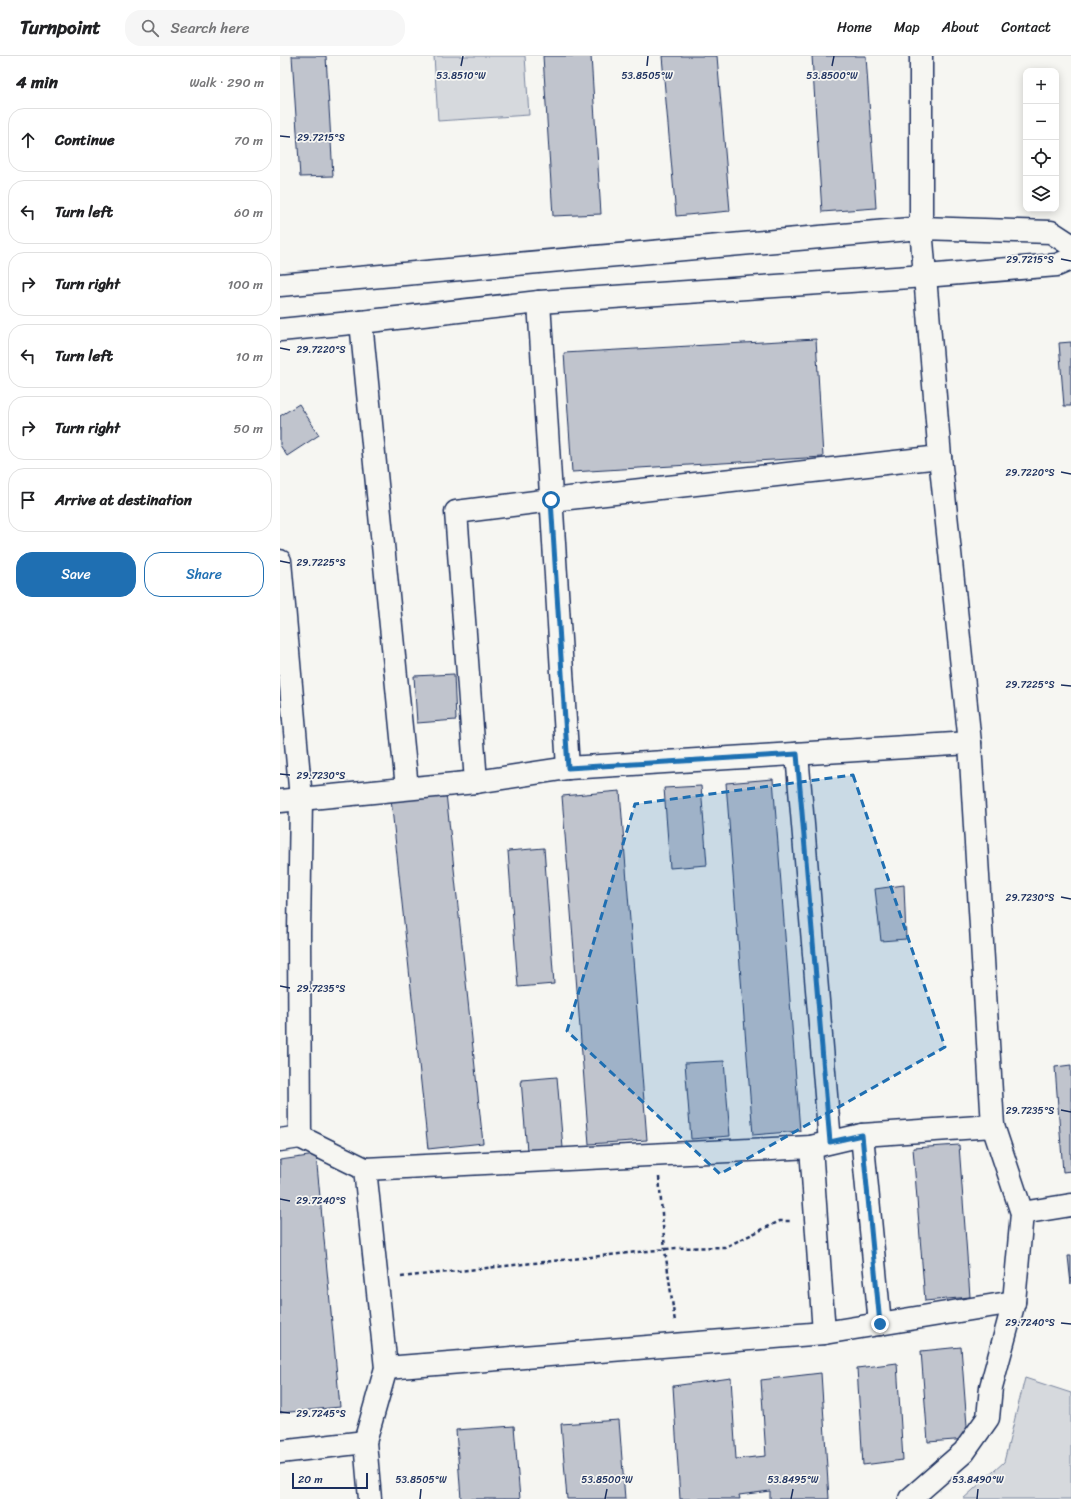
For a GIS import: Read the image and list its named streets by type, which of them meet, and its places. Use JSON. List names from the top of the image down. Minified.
{"scale_bar":"20 m","page":{"header":"Turnpoint","search":"Search here","nav":["Home","Map","About","Contact"],"heading":["4 min","Walk · 290 m"],"map_buttons":["+","−"],"list":[["Continue","70 m"],["Turn left","60 m"],["Turn right","100 m"],["Turn left","10 m"],["Turn right","50 m"],"Arrive at destination"],"buttons":["Save","Share"],"scale":"20 m"},"coordinates":["53.8510°W","53.8505°W","53.8500°W","29.7215°S","29.7220°S","29.7225°S","29.7230°S","29.7235°S","29.7240°S","29.7245°S","53.8495°W","53.8490°W"]}
